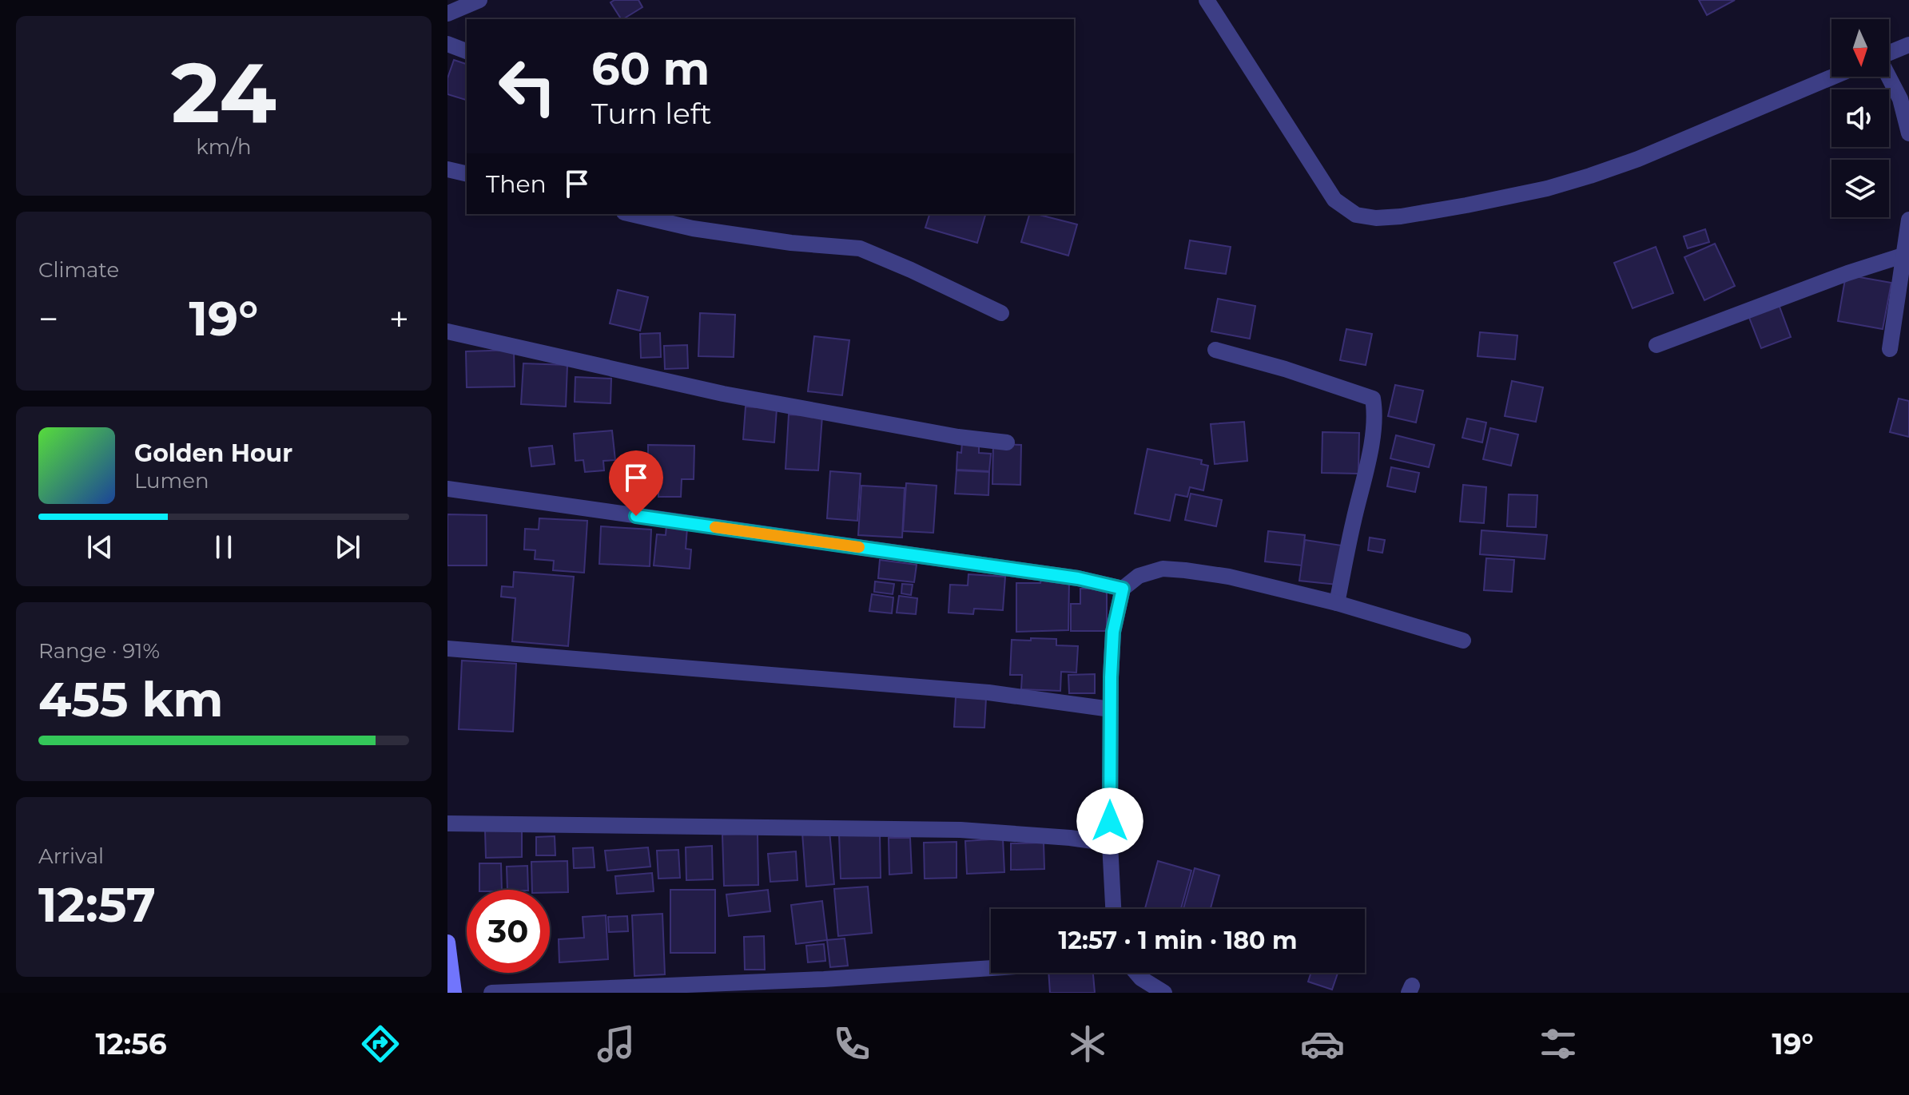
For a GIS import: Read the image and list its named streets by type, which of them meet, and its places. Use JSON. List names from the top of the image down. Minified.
{"north":"bottom","page":{"tile":[["24","km/h"],"Climate",["Range · 91%","455 km"],["Arrival","12:57"]],"turn":["60 m","Turn left"],"then":"Then","heat":["−","19°","+"],"song":["Golden Hour","Lumen"],"limit":"30","trip":"12:57 · 1 min · 180 m","tabs":["12:56","19°"]}}
